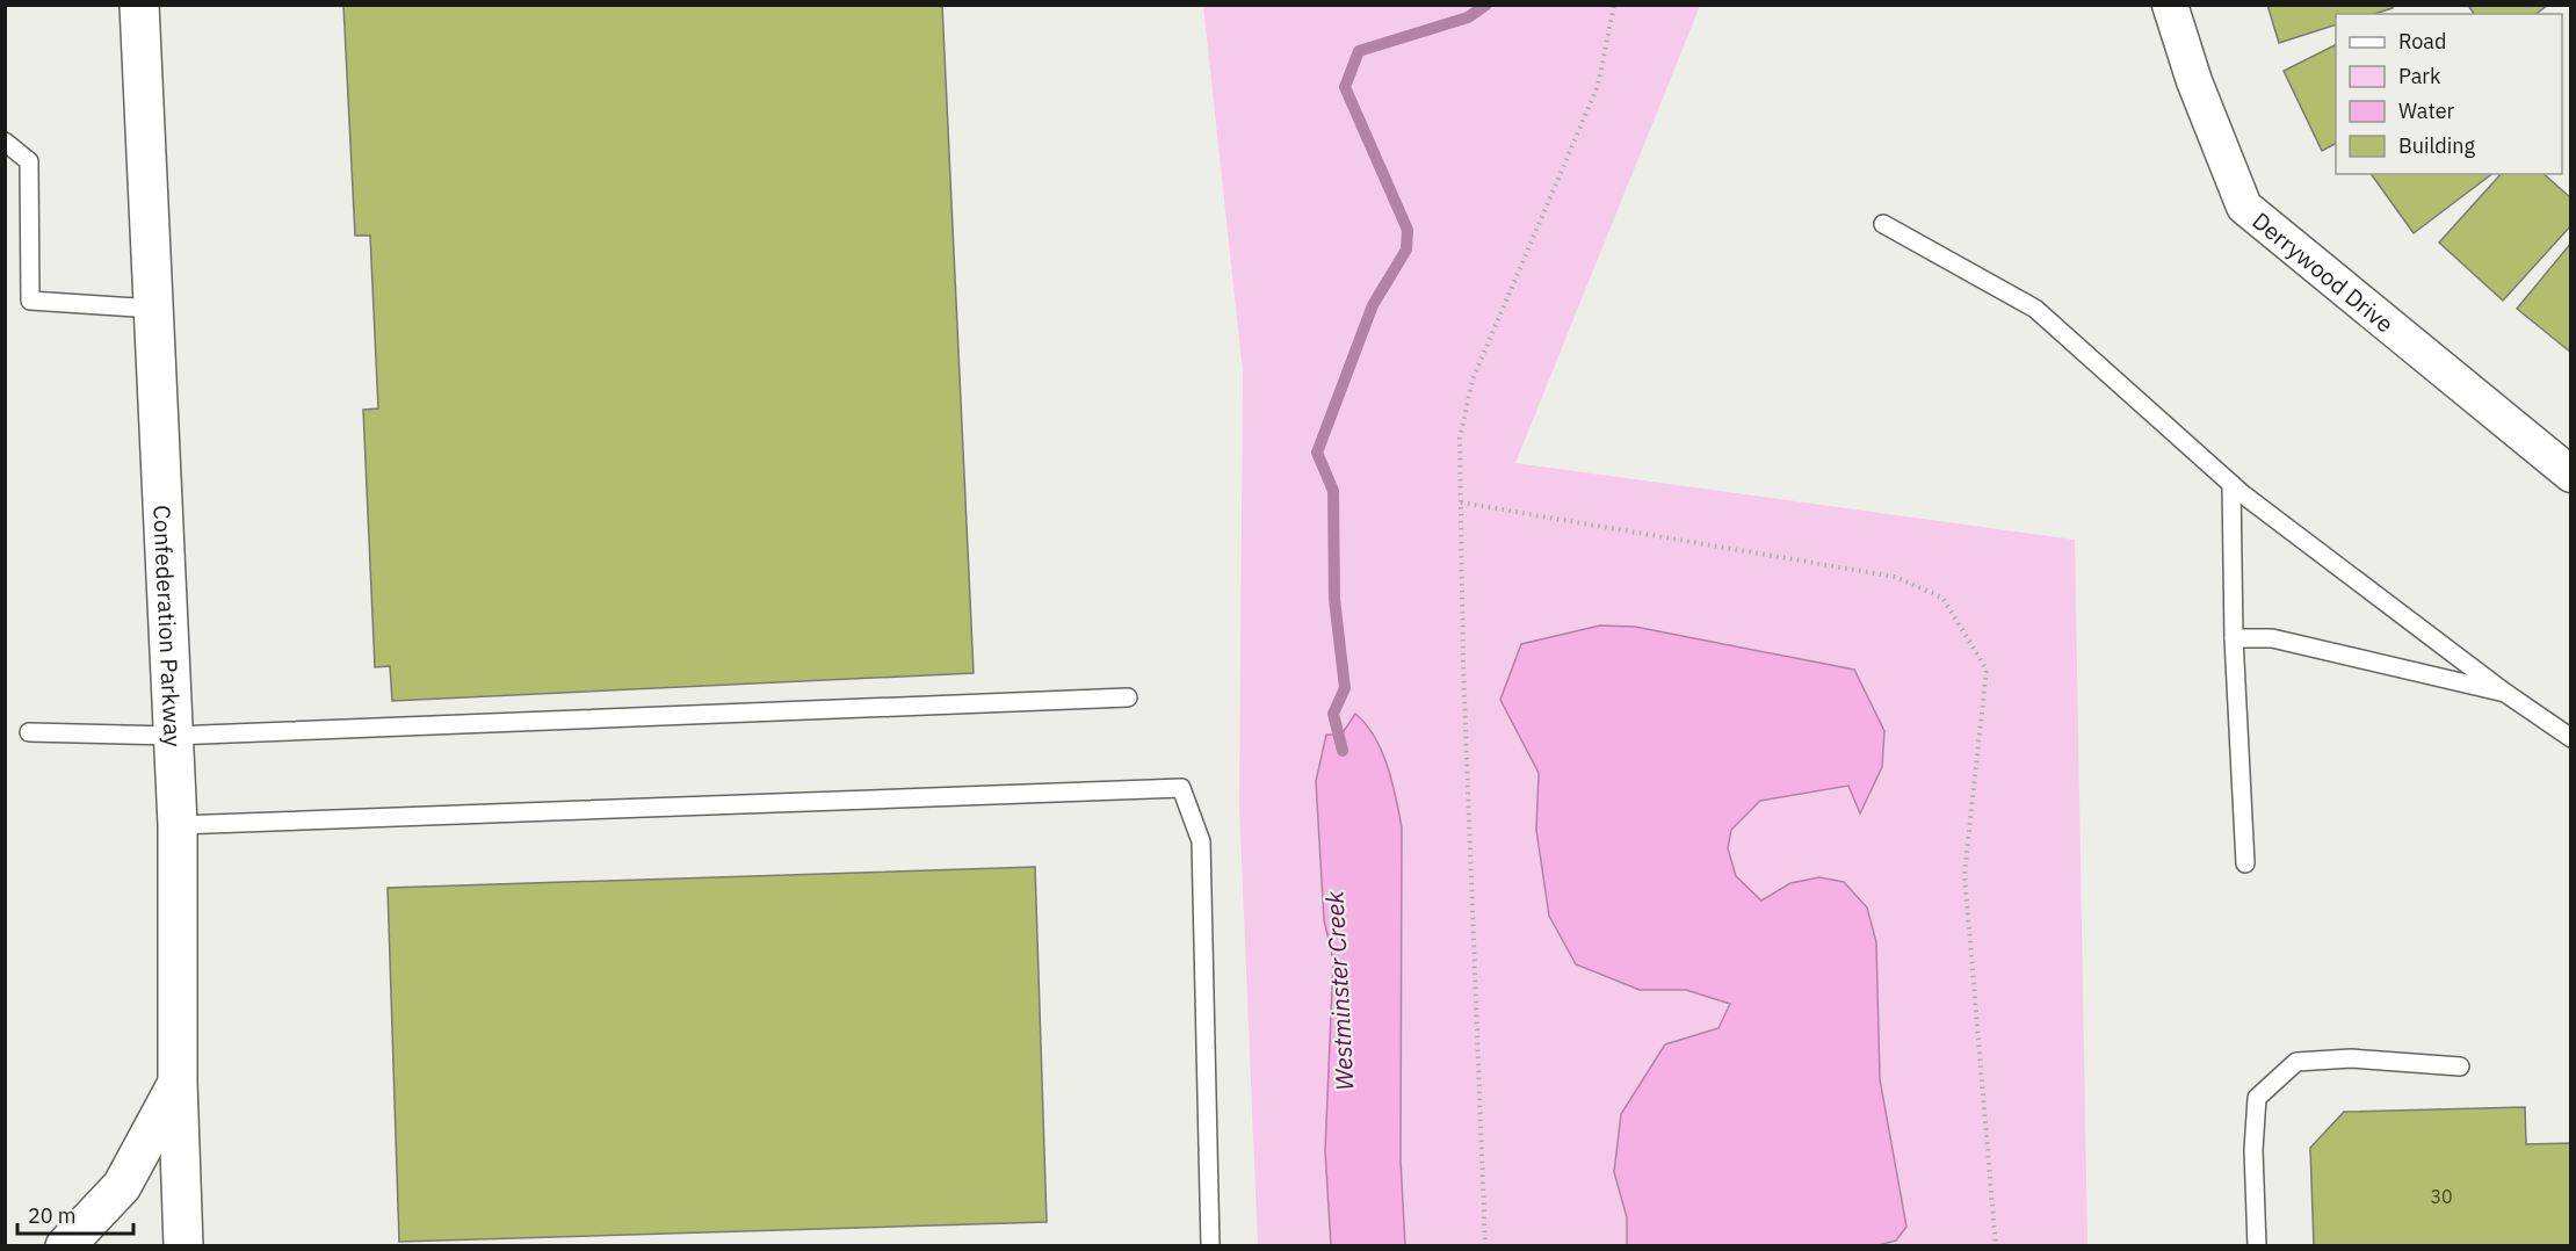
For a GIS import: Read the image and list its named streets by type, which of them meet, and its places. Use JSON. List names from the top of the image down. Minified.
{"streets":{"street":["Derrywood Drive","Confederation Parkway"]},"water":["Westminster Creek"],"house_numbers":["30"],"legend":["Road","Park","Water","Building"],"scale_bar":"20 m"}
